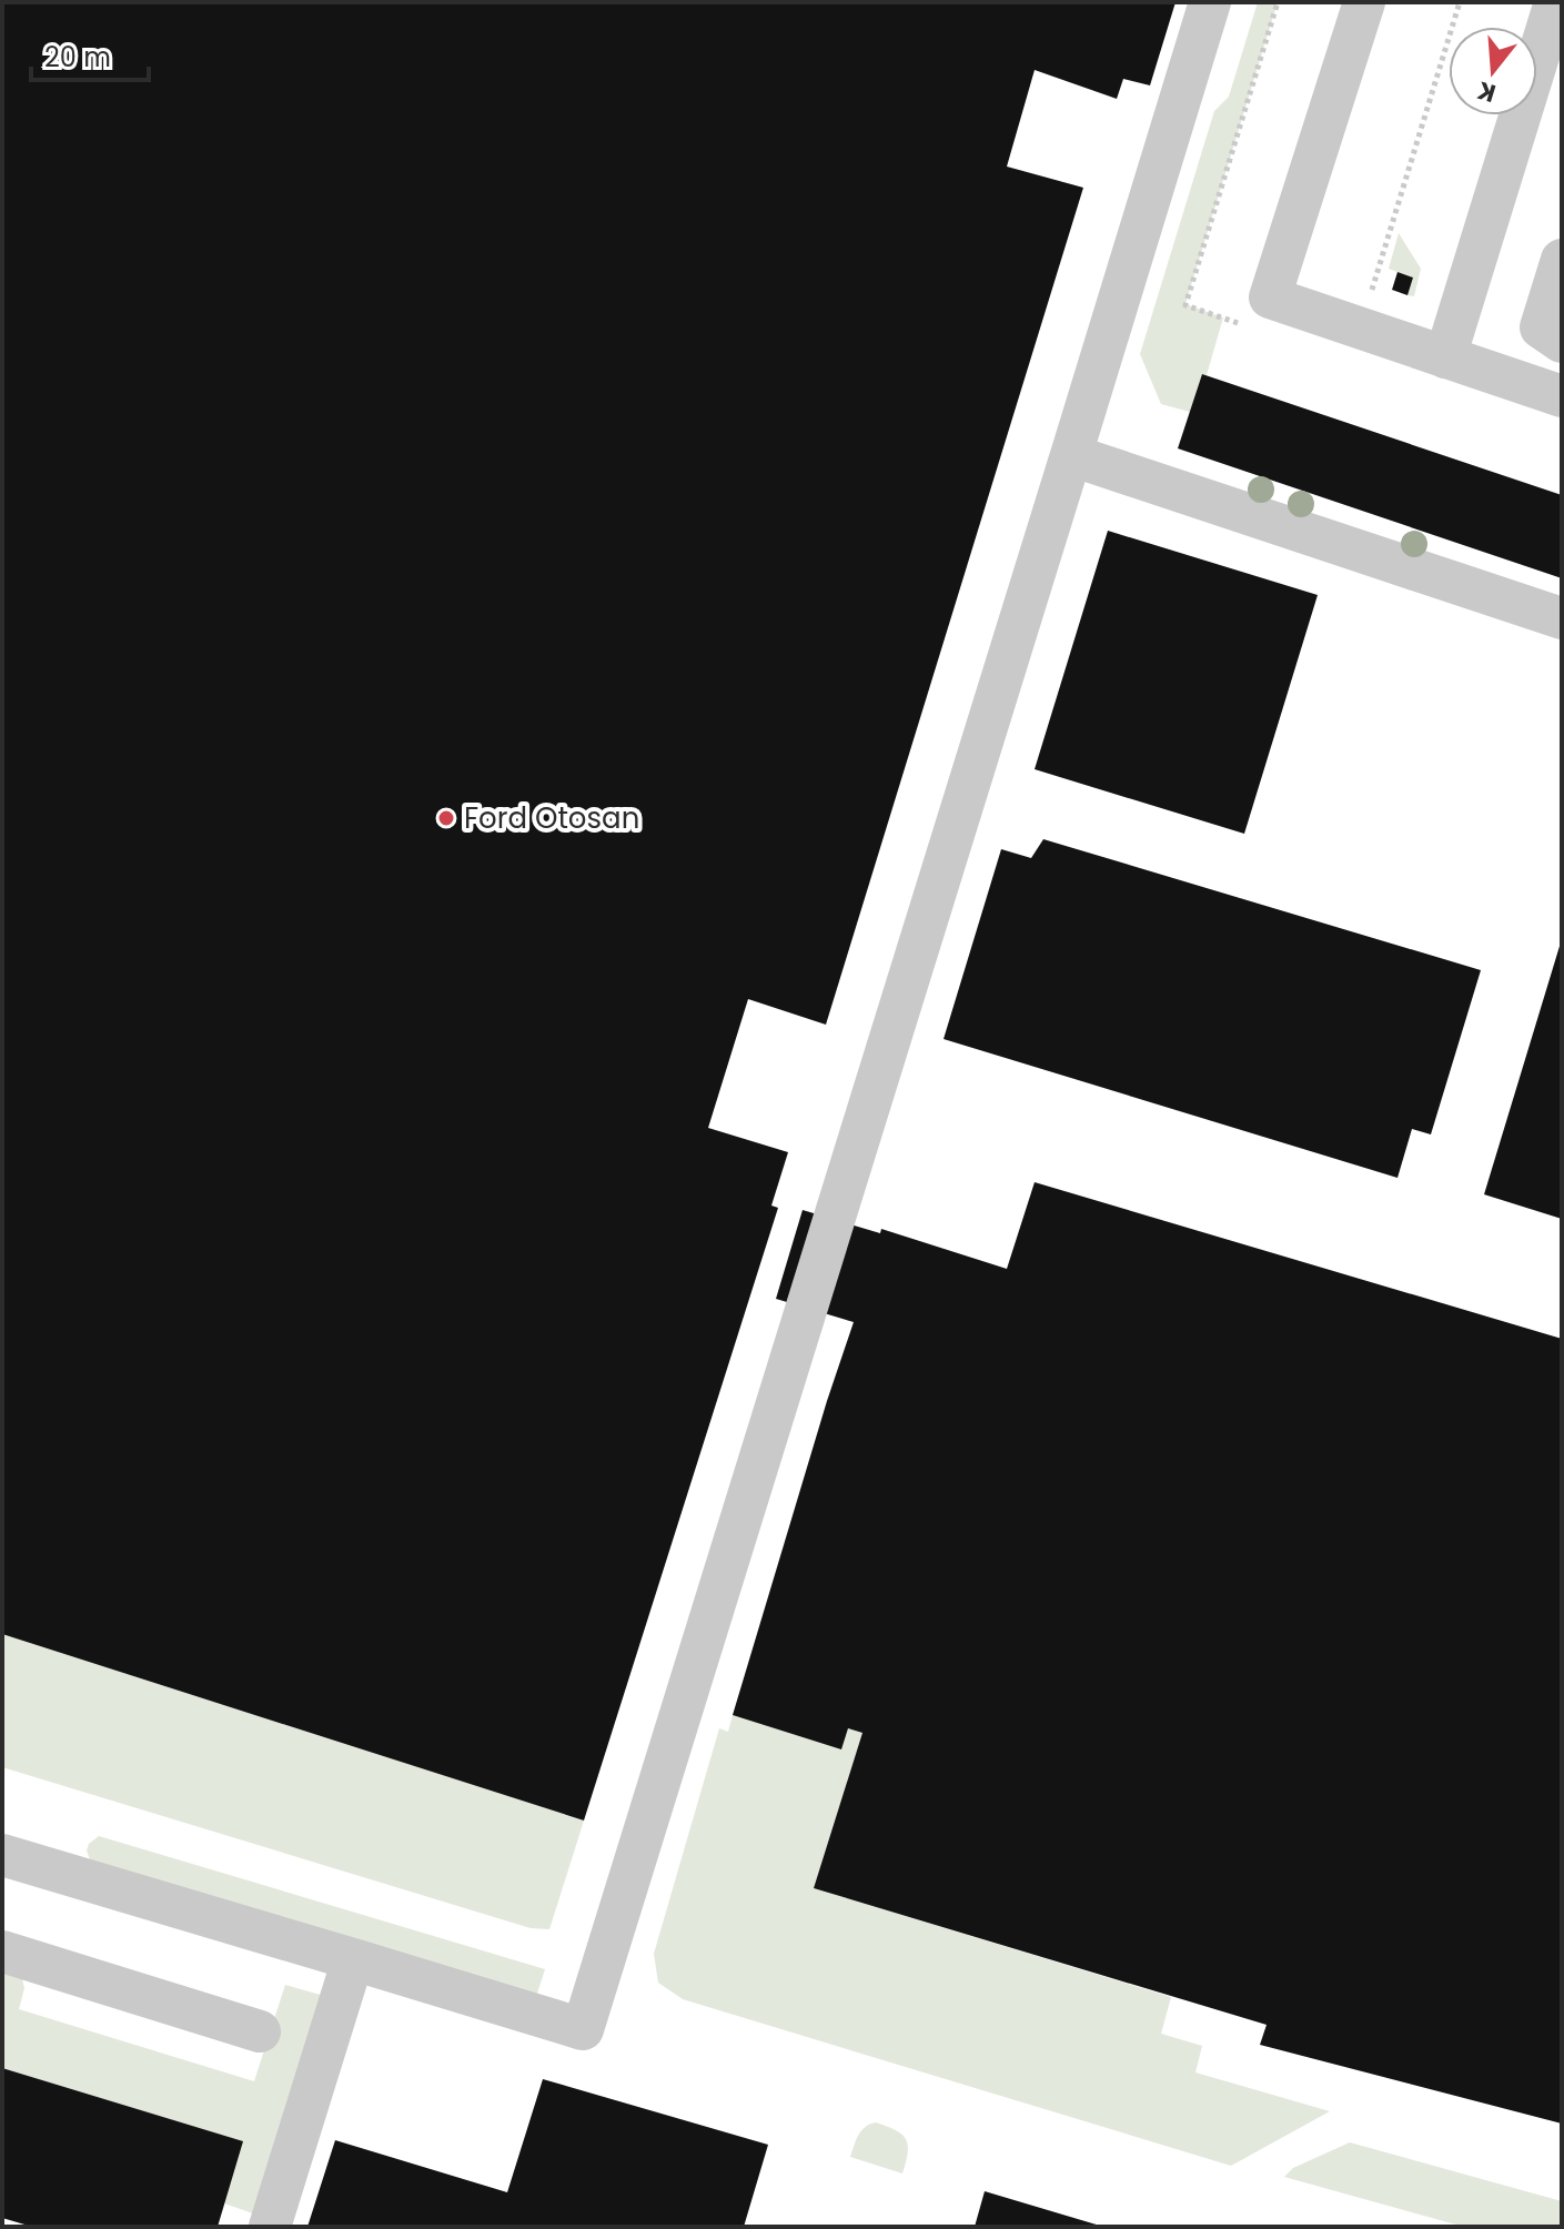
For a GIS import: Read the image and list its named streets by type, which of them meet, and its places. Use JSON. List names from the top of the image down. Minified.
{"places":["Ford Otosan"],"scale_bar":"20 m","north":"bottom"}
